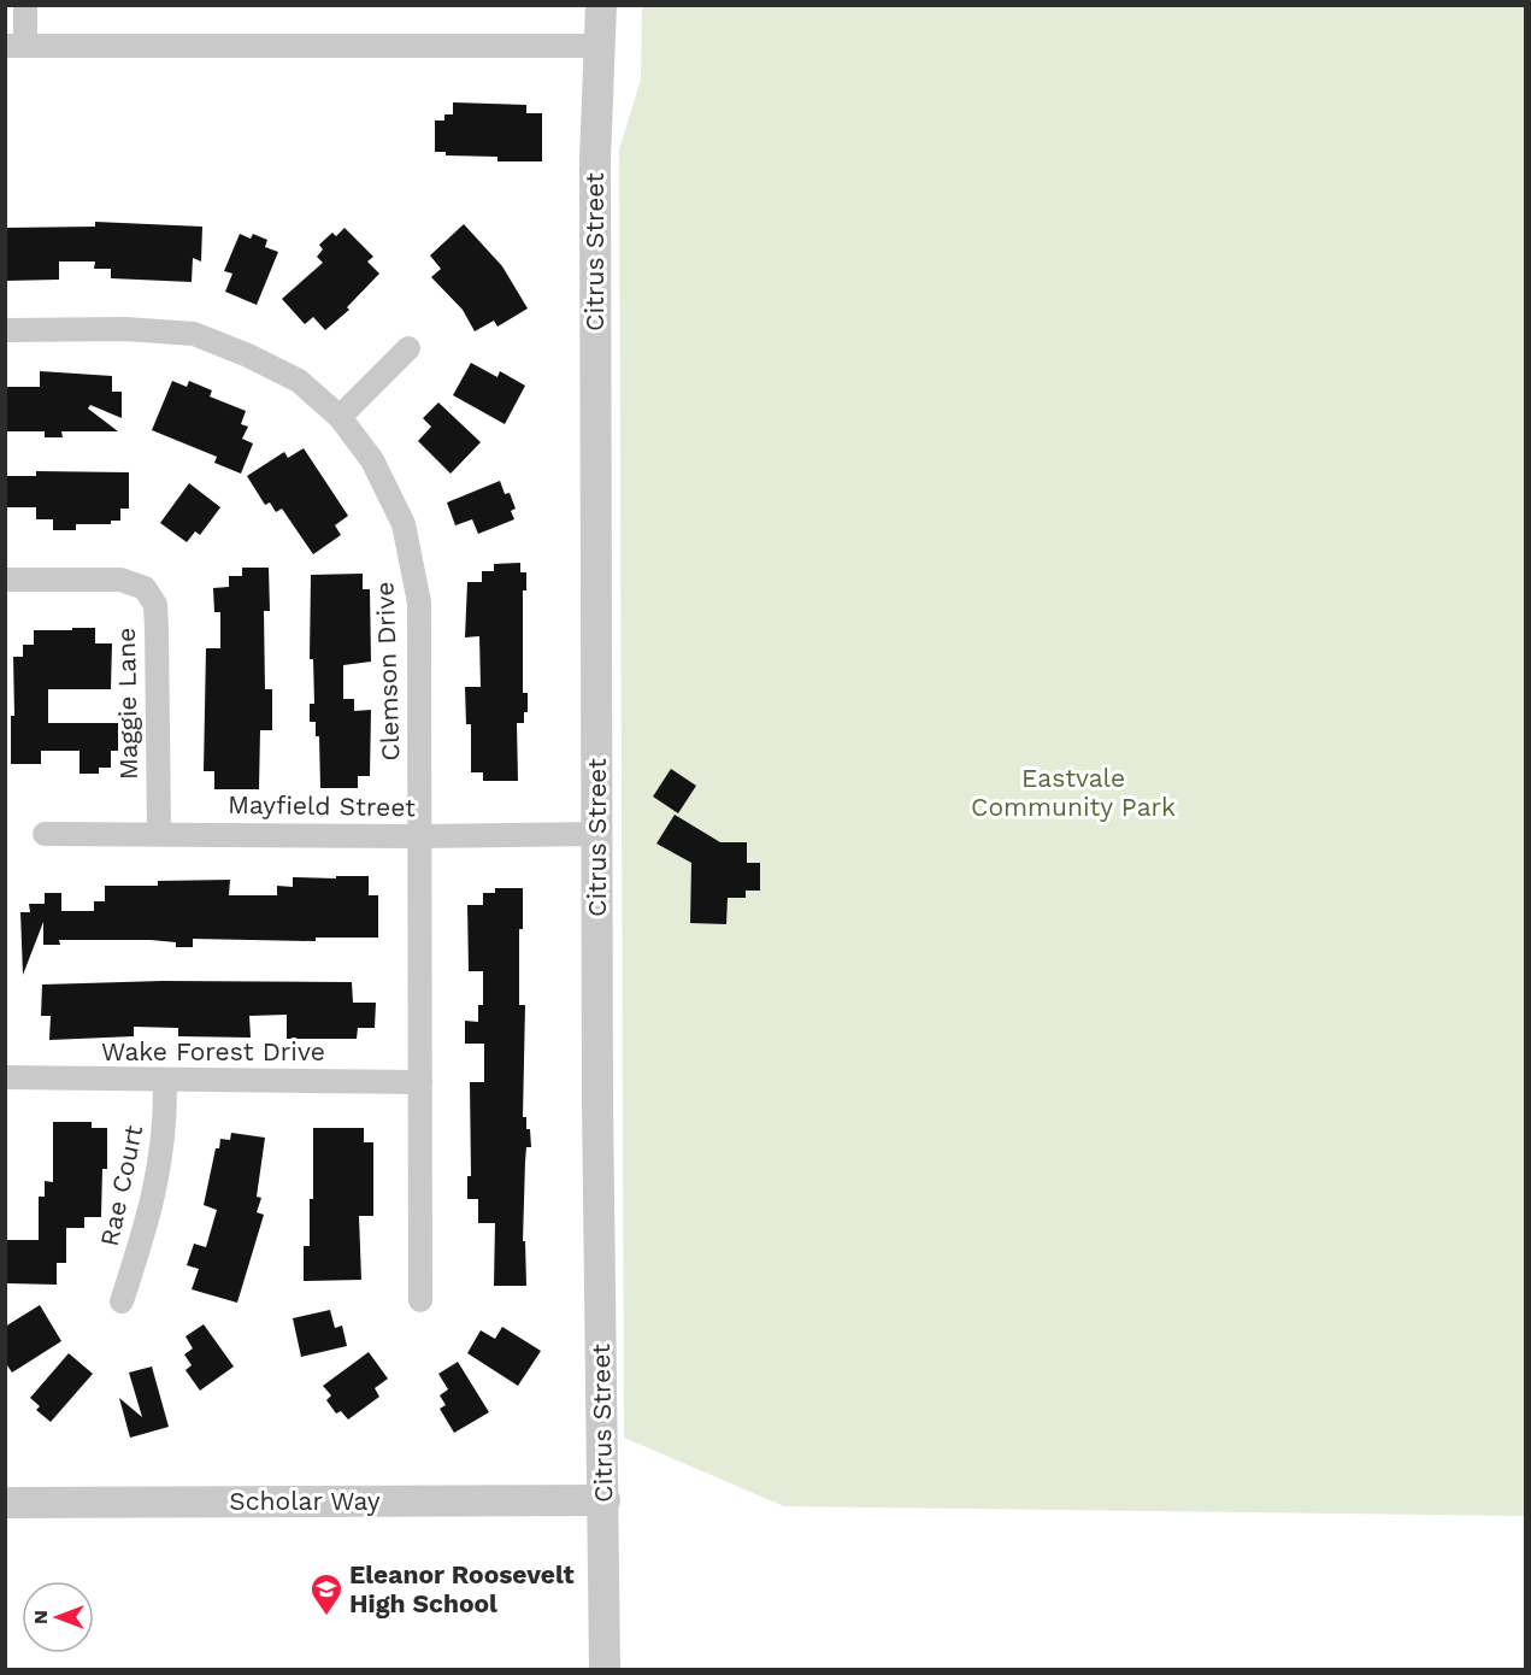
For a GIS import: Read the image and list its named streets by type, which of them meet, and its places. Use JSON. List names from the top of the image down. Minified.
{"streets":{"street":["Citrus Street","Clemson Drive","Maggie Lane","Mayfield Street","Wake Forest Drive","Rae Court","Scholar Way"]},"crossings":[["Citrus Street","Mayfield Street"],["Citrus Street","Scholar Way"],["Clemson Drive","Mayfield Street"],["Clemson Drive","Wake Forest Drive"],["Maggie Lane","Mayfield Street"],["Wake Forest Drive","Rae Court"]],"parks":["Eastvale Community Park"],"places":{"school or university":["Eleanor Roosevelt High School"]},"north":"left"}
